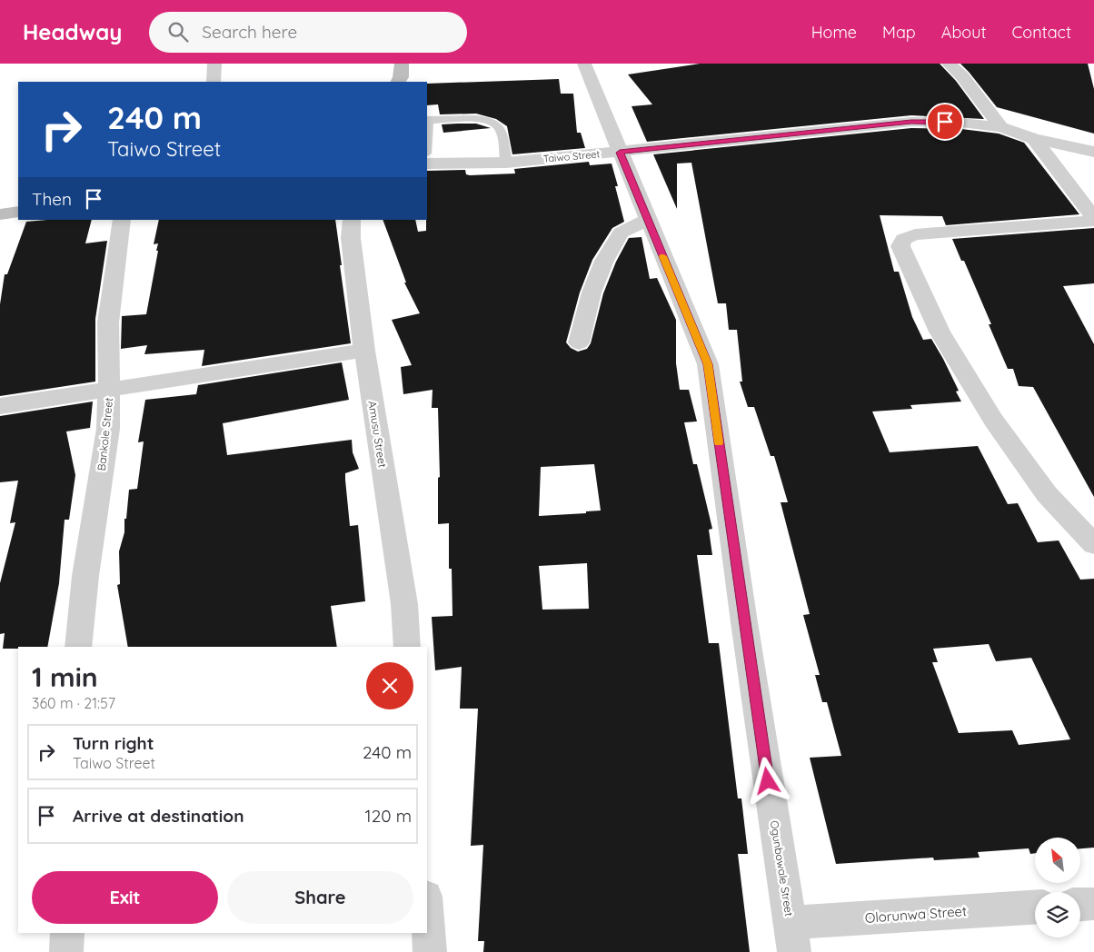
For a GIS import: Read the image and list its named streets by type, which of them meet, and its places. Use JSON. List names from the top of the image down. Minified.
{"streets":{"street":["Taiwo Street","Bankole Street","Amusu Street","Ogunbowale Street","Olorunwa Street"]},"crossings":[["Taiwo Street","Ogunbowale Street"],["Ogunbowale Street","Olorunwa Street"]],"north":"top left","page":{"header":"Headway","search":"Search here","nav":["Home","Map","About","Contact"],"turn":["240 m","Taiwo Street"],"then":"Then","heading":["1 min","360 m · 21:57"],"list":[{"name":"Turn right","note":"Taiwo Street","value":"240 m"},{"name":"Arrive at destination","value":"120 m"}],"buttons":["Exit","Share"]}}
